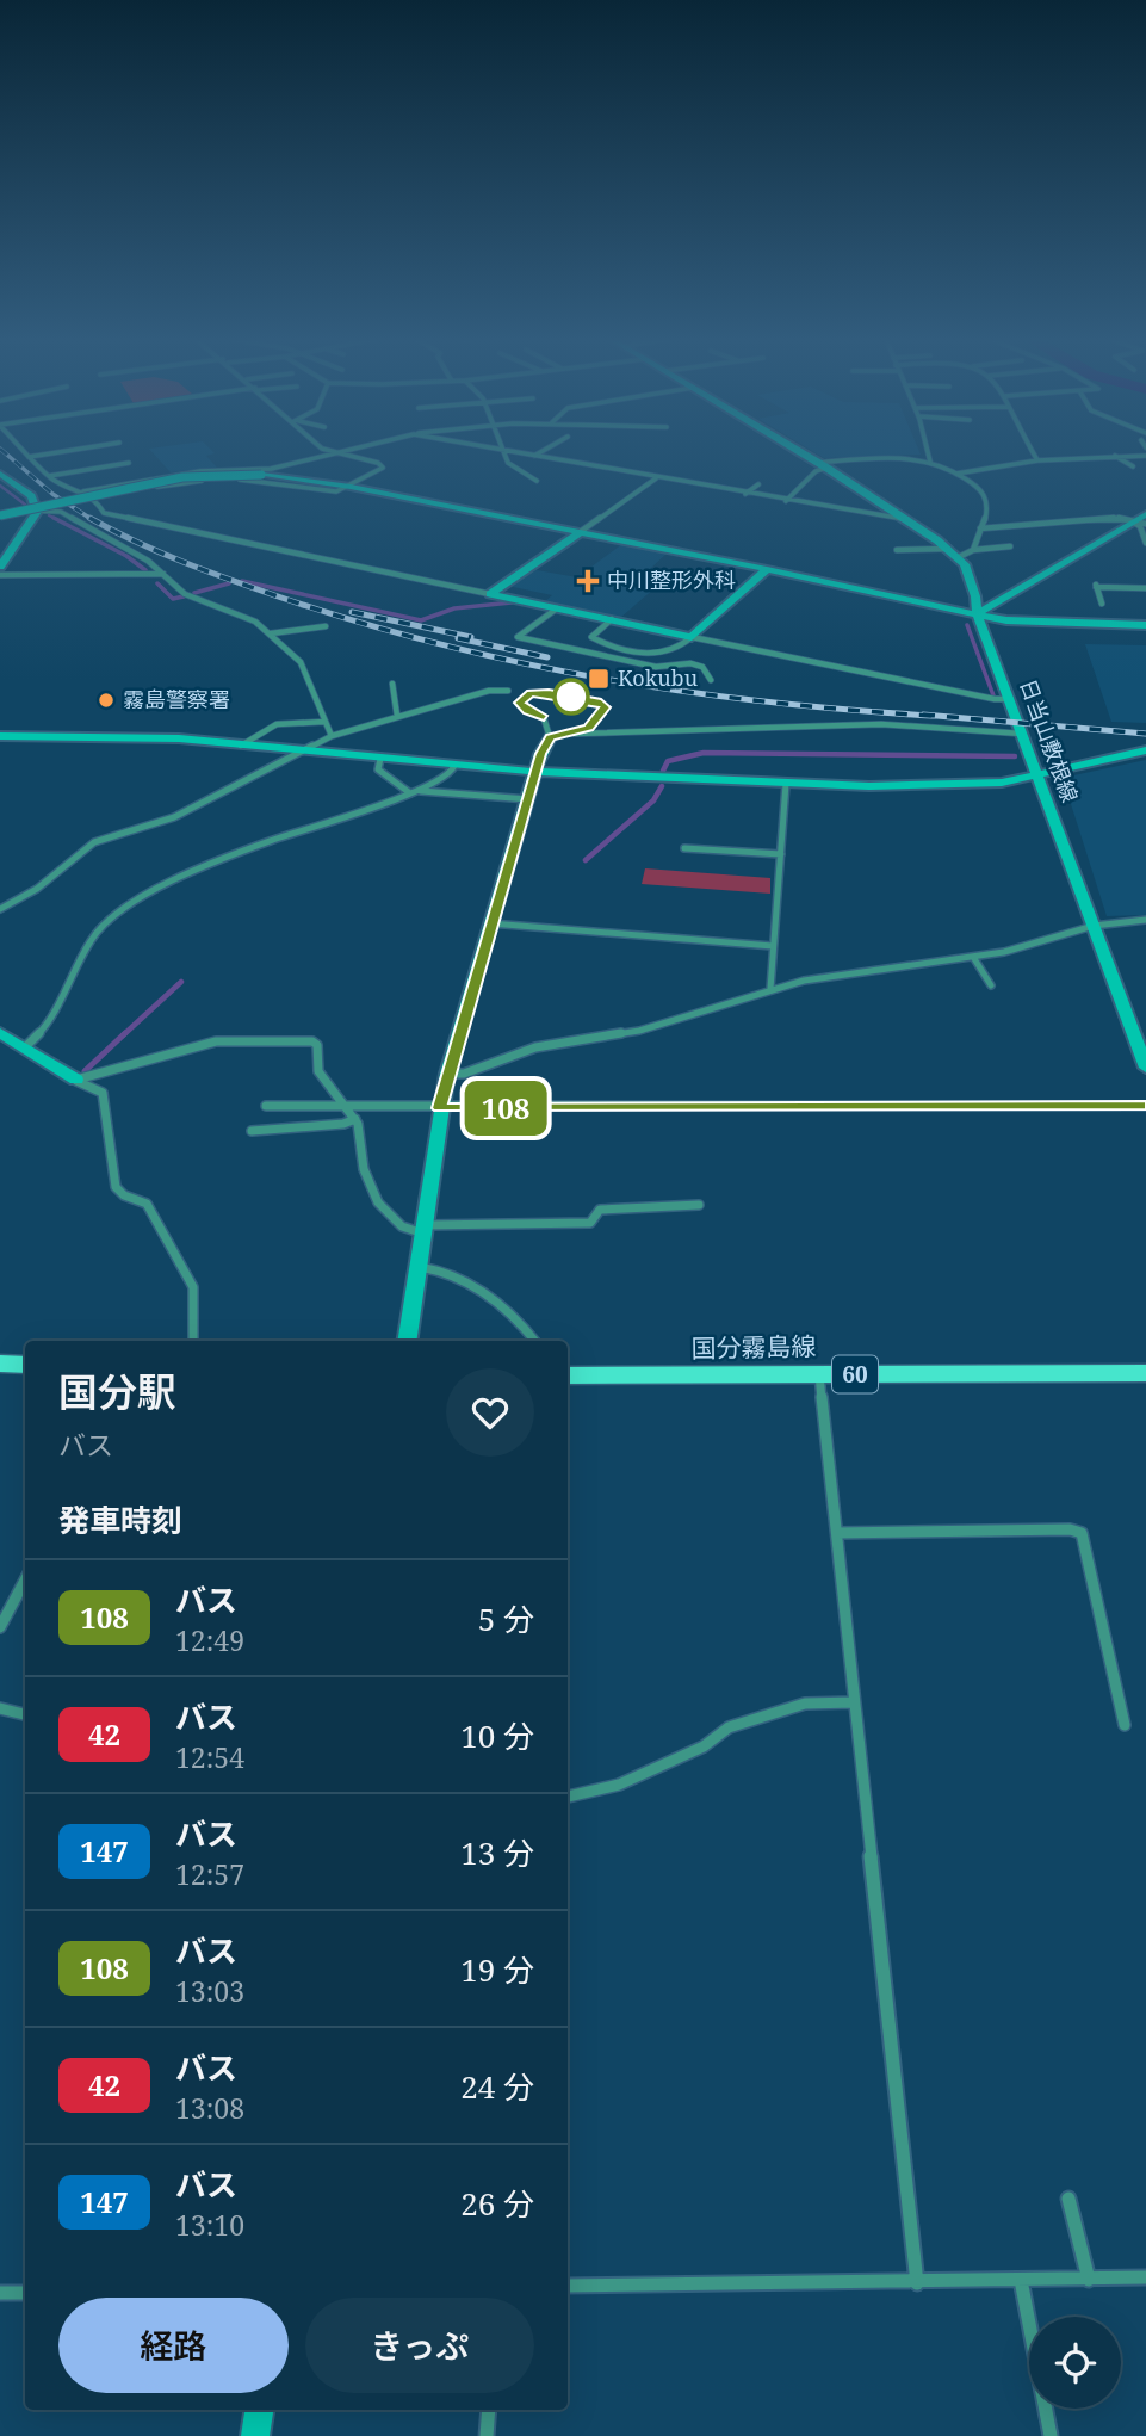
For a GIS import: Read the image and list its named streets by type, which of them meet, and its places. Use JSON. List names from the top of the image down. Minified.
{"streets":{"main road":["国分霧島線","60"],"street":["日当山敷根線"]},"places":{"health":["中川整形外科"],"transit":["Kokubu"],"other":["霧島警察署"]},"lines":["bus line 108"],"page":{"on_map":"108","heading":[["国分駅","バス"],"発車時刻"],"list":[{"mark":"108","name":"バス","note":"12:49","value":"5 分"},{"mark":"42","name":"バス","note":"12:54","value":"10 分"},{"mark":"147","name":"バス","note":"12:57","value":"13 分"},{"mark":"108","name":"バス","note":"13:03","value":"19 分"},{"mark":"42","name":"バス","note":"13:08","value":"24 分"},{"mark":"147","name":"バス","note":"13:10","value":"26 分"}],"buttons":["経路","きっぷ"]}}
